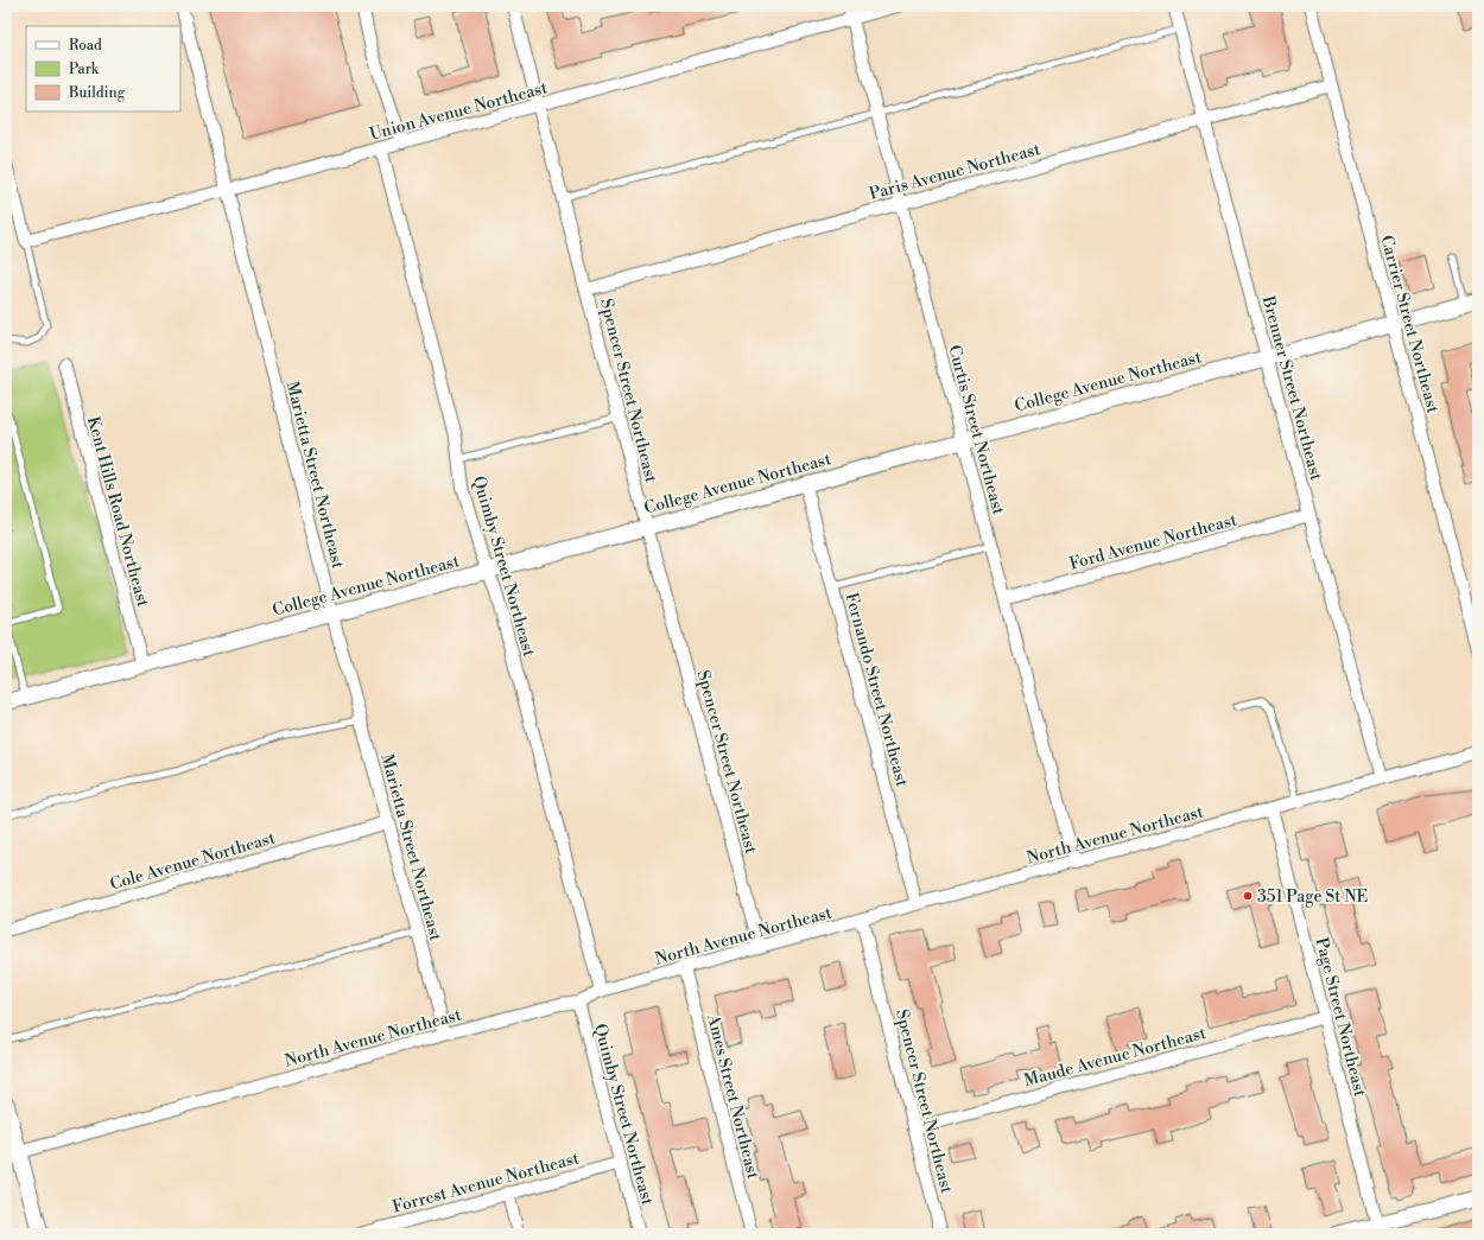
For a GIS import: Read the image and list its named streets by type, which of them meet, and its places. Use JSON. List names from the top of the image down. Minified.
{"streets":{"street":["Union Avenue Northeast","Paris Avenue Northeast","Carrier Street Northeast","College Avenue Northeast","Brenner Street Northeast","Spencer Street Northeast","Curtis Street Northeast","Marietta Street Northeast","Kent Hills Road Northeast","Ford Avenue Northeast","Quimby Street Northeast","Fernando Street Northeast","North Avenue Northeast","Cole Avenue Northeast","Page Street Northeast","Maude Avenue Northeast","Ames Street Northeast","Forrest Avenue Northeast"]},"crossings":[["Union Avenue Northeast","Spencer Street Northeast"],["Union Avenue Northeast","Curtis Street Northeast"],["Union Avenue Northeast","Marietta Street Northeast"],["Union Avenue Northeast","Quimby Street Northeast"],["Paris Avenue Northeast","Carrier Street Northeast"],["Paris Avenue Northeast","Brenner Street Northeast"],["Paris Avenue Northeast","Spencer Street Northeast"],["Paris Avenue Northeast","Curtis Street Northeast"],["Carrier Street Northeast","College Avenue Northeast"],["College Avenue Northeast","Brenner Street Northeast"],["College Avenue Northeast","Spencer Street Northeast"],["College Avenue Northeast","Curtis Street Northeast"],["College Avenue Northeast","Marietta Street Northeast"],["College Avenue Northeast","Kent Hills Road Northeast"],["College Avenue Northeast","Quimby Street Northeast"],["College Avenue Northeast","Fernando Street Northeast"],["Brenner Street Northeast","Ford Avenue Northeast"],["Brenner Street Northeast","North Avenue Northeast"],["Spencer Street Northeast","North Avenue Northeast"],["Spencer Street Northeast","Maude Avenue Northeast"],["Curtis Street Northeast","Ford Avenue Northeast"],["Curtis Street Northeast","North Avenue Northeast"],["Marietta Street Northeast","North Avenue Northeast"],["Marietta Street Northeast","Cole Avenue Northeast"],["Quimby Street Northeast","North Avenue Northeast"],["Quimby Street Northeast","Forrest Avenue Northeast"],["Fernando Street Northeast","North Avenue Northeast"],["North Avenue Northeast","Page Street Northeast"],["North Avenue Northeast","Ames Street Northeast"],["Page Street Northeast","Maude Avenue Northeast"]],"places":["351 Page St NE"],"legend":["Road","Park","Building"]}
